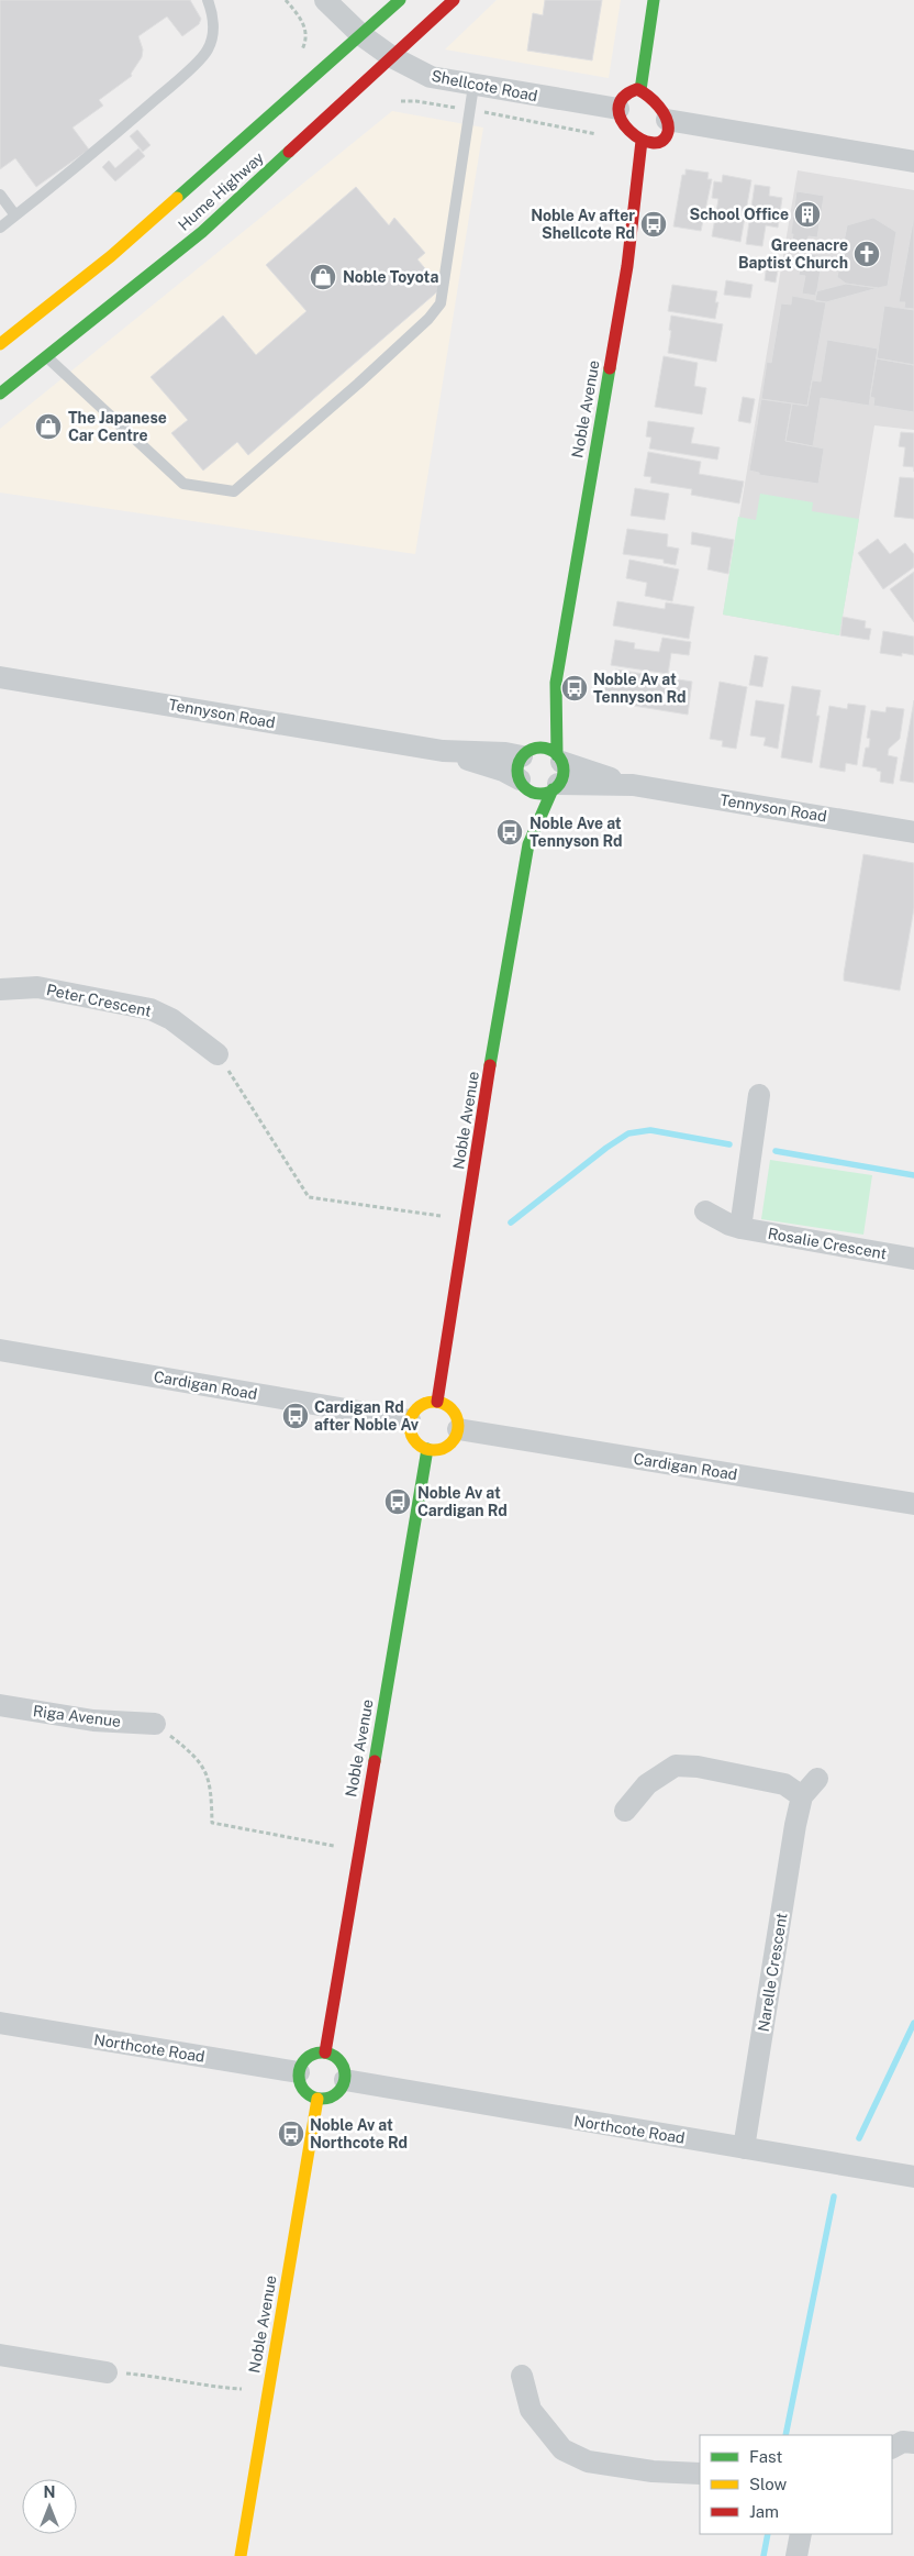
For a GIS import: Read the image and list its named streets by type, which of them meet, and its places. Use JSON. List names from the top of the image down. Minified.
{"streets":{"main road":["Hume Highway","Noble Avenue"],"street":["Shellcote Road","Tennyson Road","Peter Crescent","Rosalie Crescent","Cardigan Road","Riga Avenue","Narelle Crescent","Northcote Road"]},"crossings":[["Shellcote Road","Hume Highway"],["Shellcote Road","Noble Avenue"],["Noble Avenue","Tennyson Road"],["Noble Avenue","Cardigan Road"],["Noble Avenue","Northcote Road"],["Narelle Crescent","Northcote Road"]],"places":{"building":["School Office"],"bus stop":["Noble Av after Shellcote Rd","Noble Av at Tennyson Rd","Noble Ave at Tennyson Rd","Cardigan Rd after Noble Av","Noble Av at Cardigan Rd","Noble Av at Northcote Rd"],"church":["Greenacre Baptist Church"],"shop":["Noble Toyota","The Japanese Car Centre"]},"legend":["Fast","Slow","Jam"],"north":"top"}
